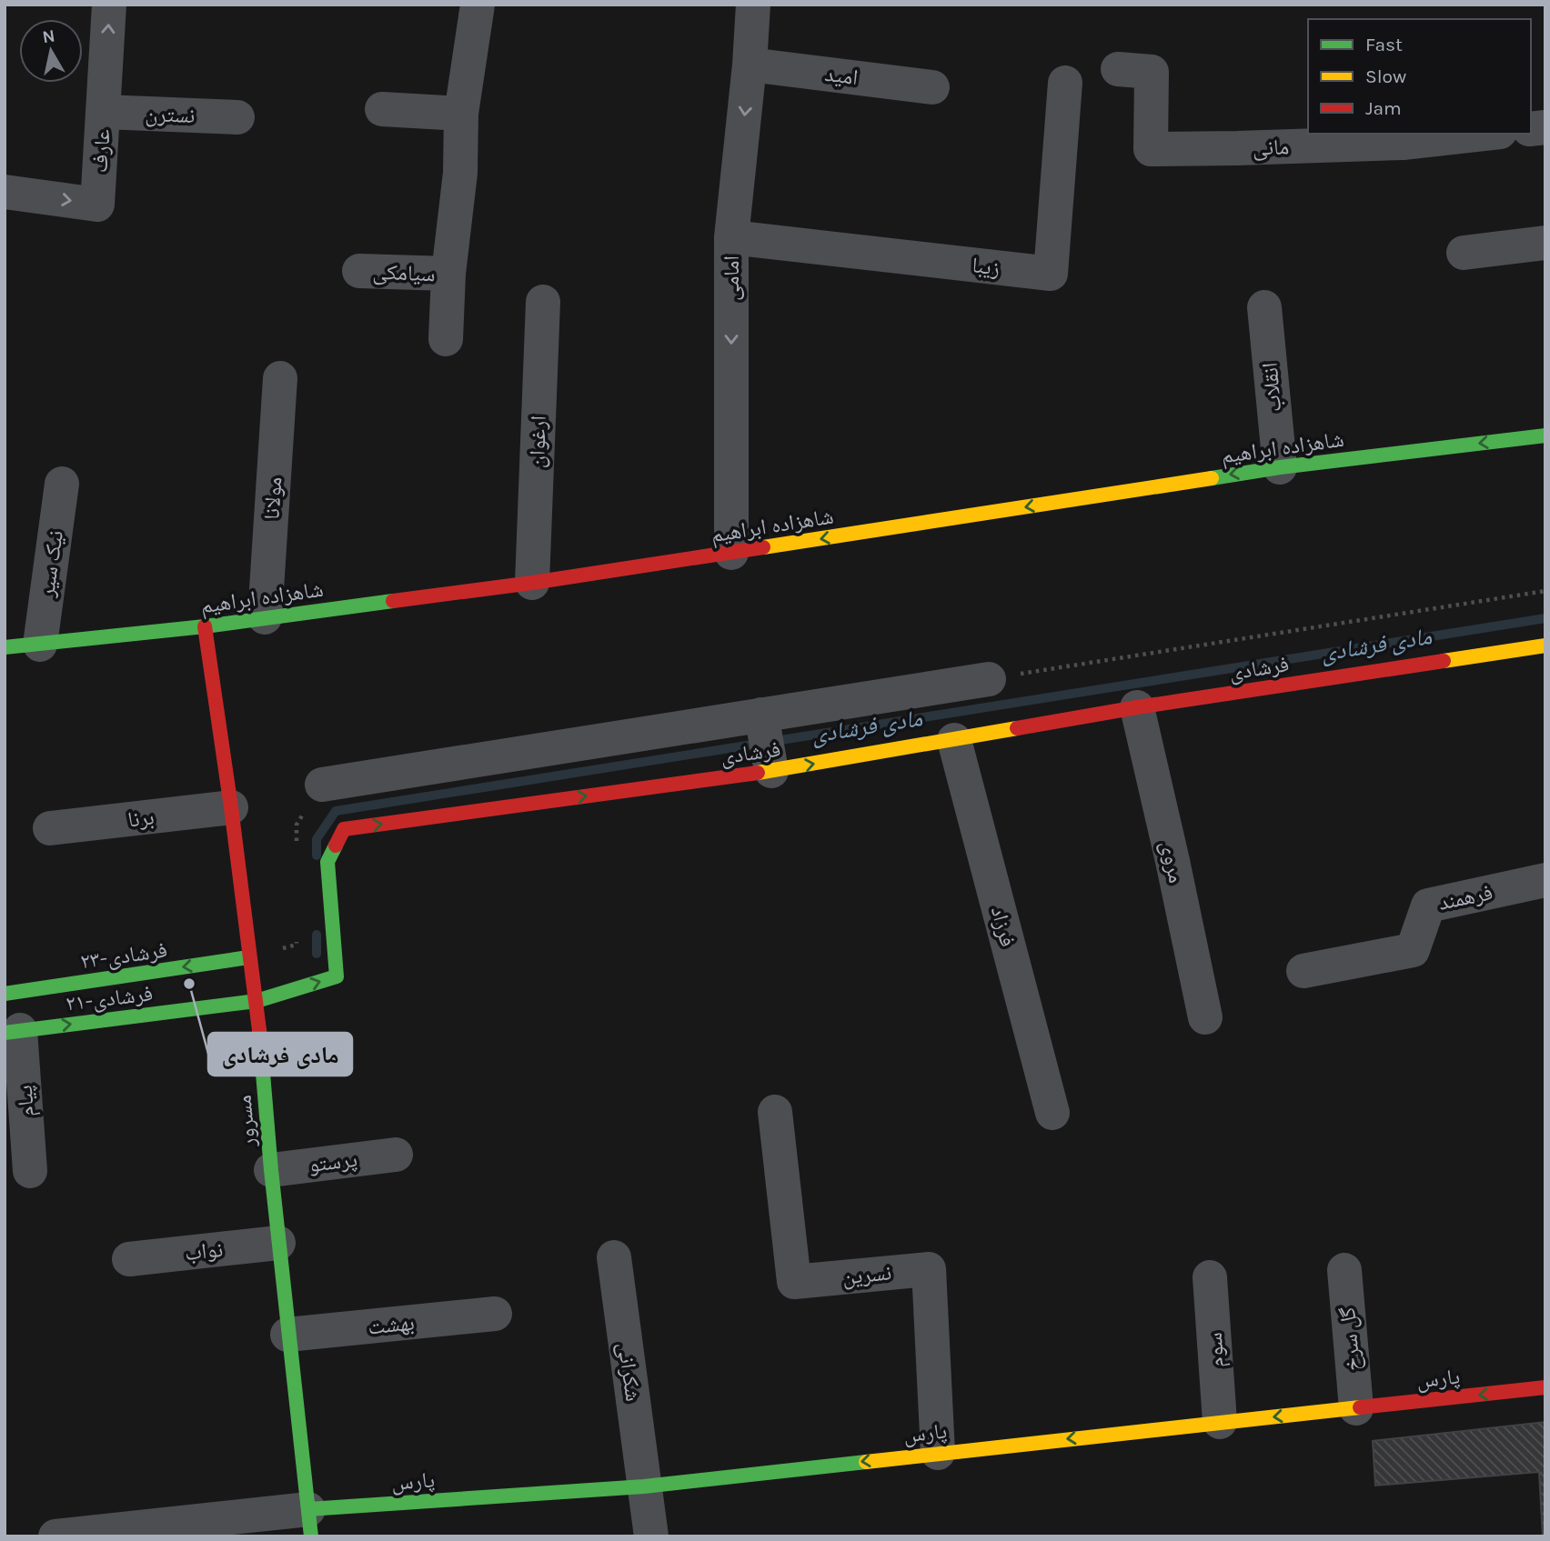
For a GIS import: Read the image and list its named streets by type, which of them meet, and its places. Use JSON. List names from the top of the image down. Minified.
{"streets":{"street":["امید","نسترن","مانی","عارف","زیبا","سیامکی","امامی","انقلاب","ارغوان","شاهزاده ابراهیم","مولانا","نیک سیر","فرشادی","برنا","مروی","فرهمند","فرزاد","۲۳-فرشادی","۲۱-فرشادی","پیام","مسرور","پرستو","نواب","نسرین","بهشت","گل سرخ","سوم","شکرانی","پارس"]},"crossings":[["امید","امامی"],["نسترن","عارف"],["زیبا","امامی"],["امامی","شاهزاده ابراهیم"],["انقلاب","شاهزاده ابراهیم"],["ارغوان","شاهزاده ابراهیم"],["شاهزاده ابراهیم","مولانا"],["شاهزاده ابراهیم","نیک سیر"],["شاهزاده ابراهیم","مسرور"],["فرشادی","مروی"],["فرشادی","فرزاد"],["فرشادی","۲۱-فرشادی"],["فرشادی","مسرور"],["برنا","مسرور"],["۲۳-فرشادی","مسرور"],["۲۱-فرشادی","پیام"],["۲۱-فرشادی","مسرور"],["مسرور","پرستو"],["مسرور","نواب"],["مسرور","بهشت"],["مسرور","پارس"],["نسرین","پارس"],["گل سرخ","پارس"],["سوم","پارس"],["شکرانی","پارس"]],"one_way":["شاهزاده ابراهیم","۲۳-فرشادی","۲۱-فرشادی","پارس"],"water":["مادی فرشادی"],"places":["مادی فرشادی"],"legend":["Fast","Slow","Jam"],"north":"top"}
